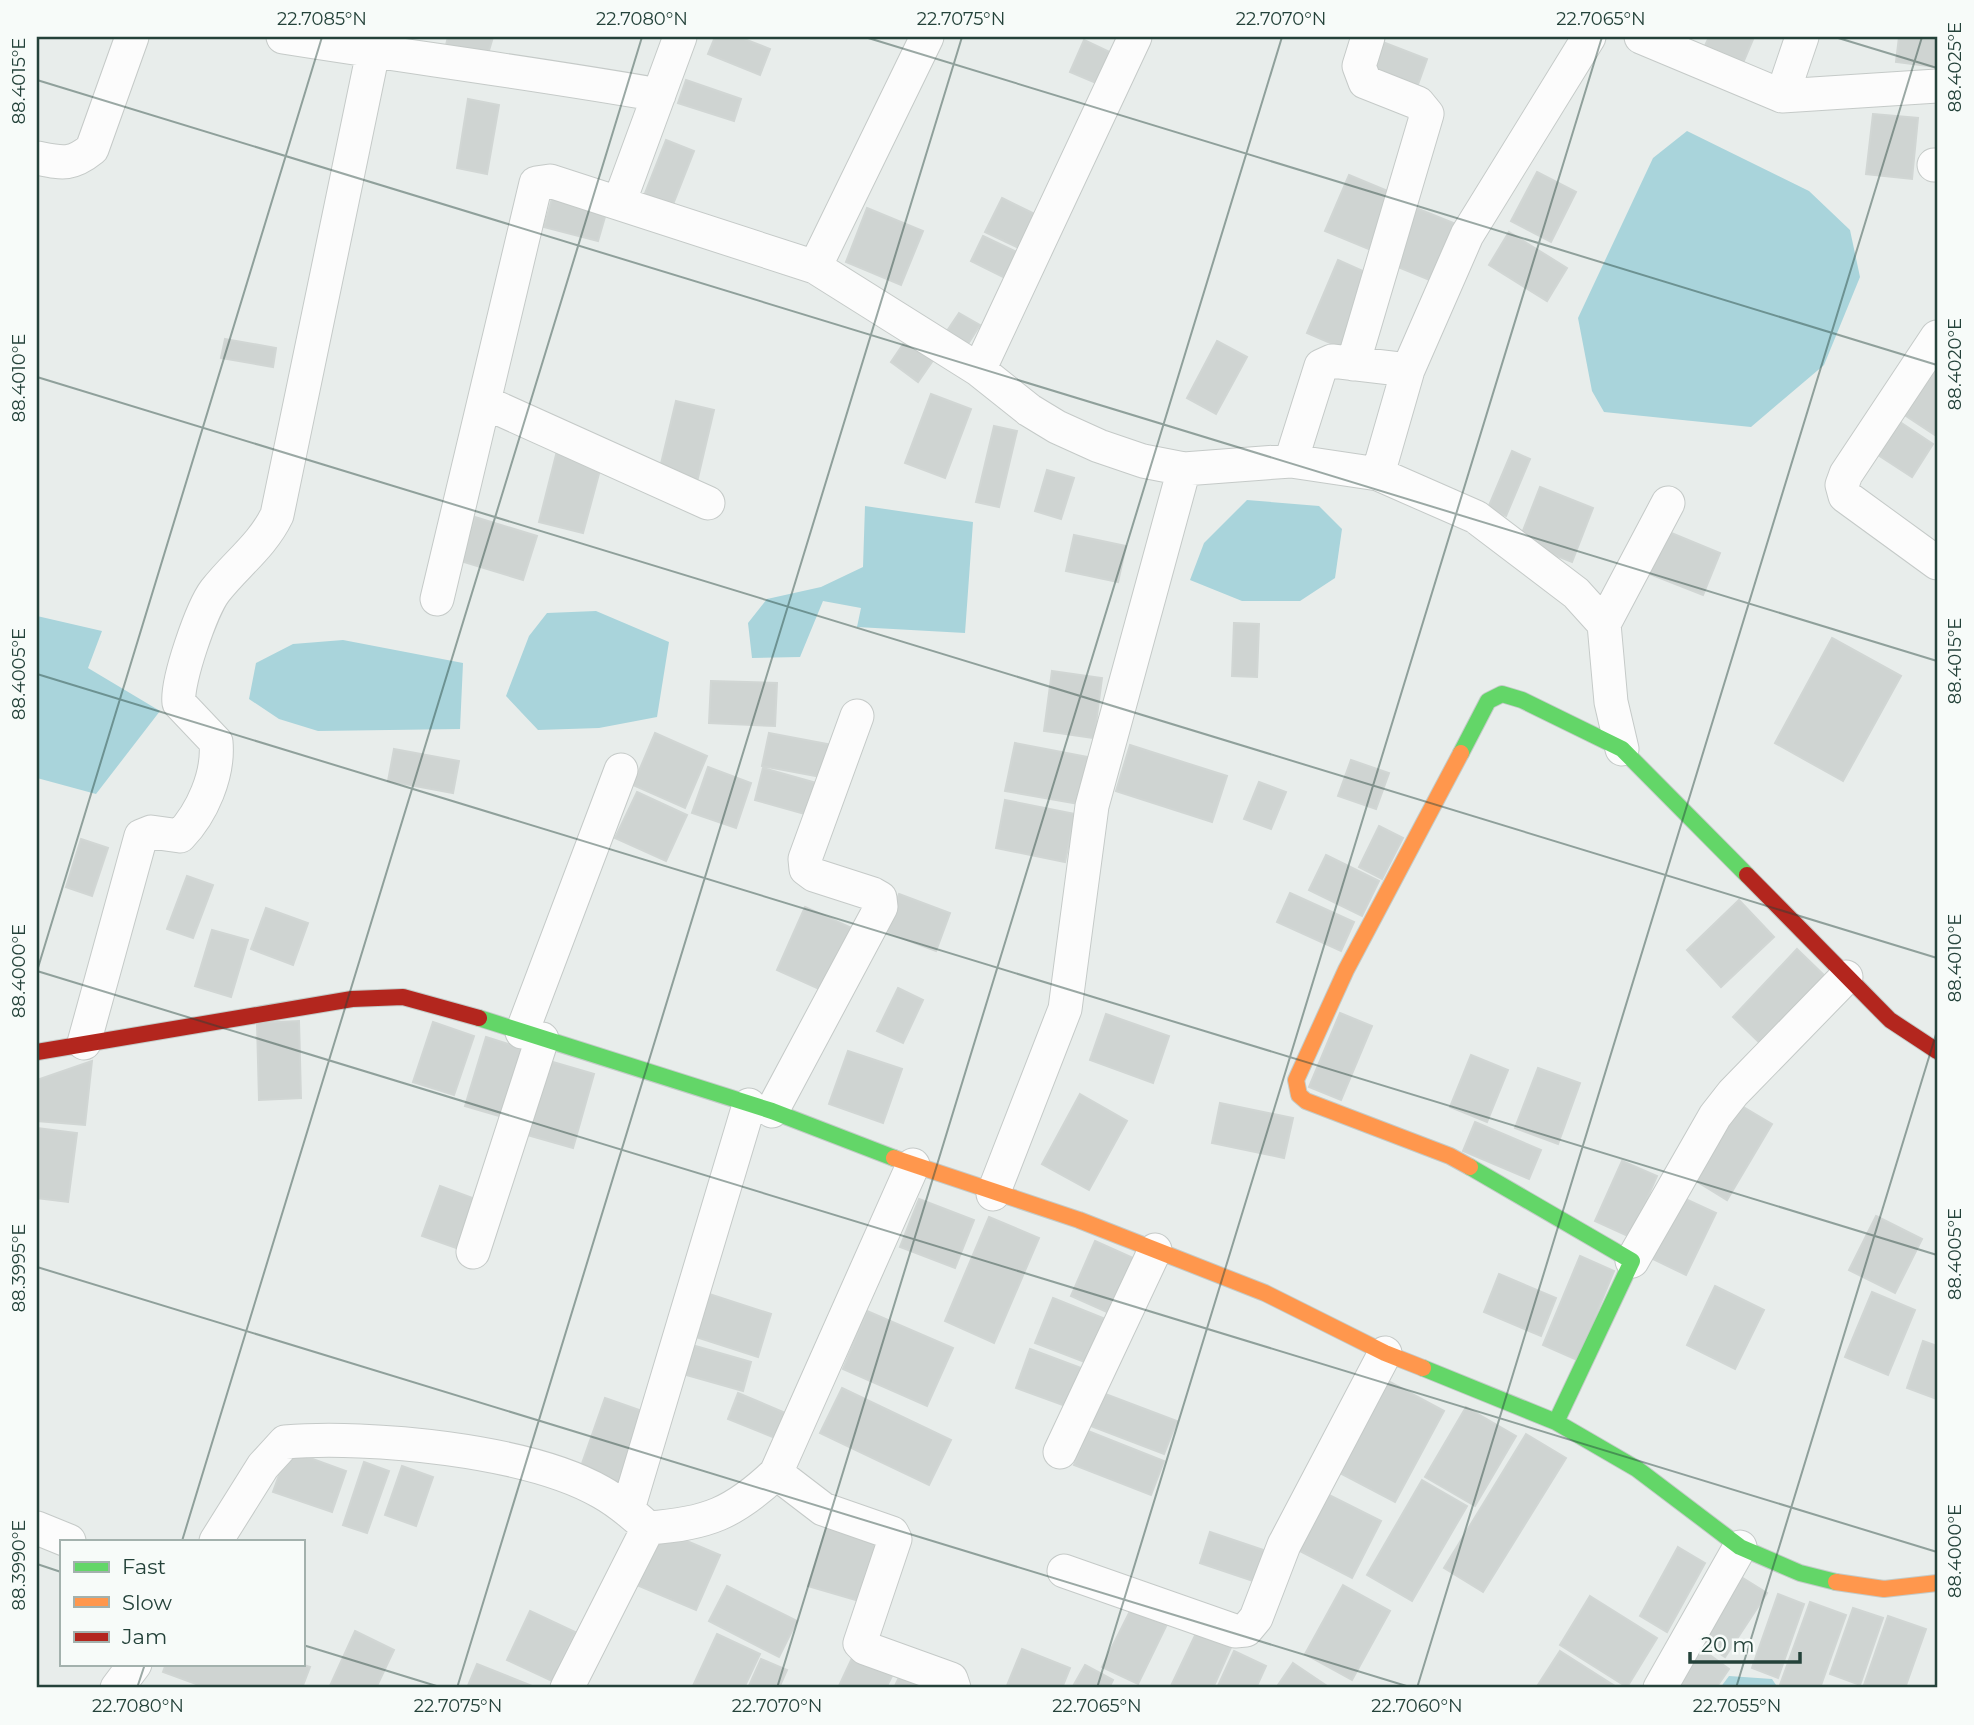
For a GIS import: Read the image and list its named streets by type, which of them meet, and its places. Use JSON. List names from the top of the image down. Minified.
{"legend":["Fast","Slow","Jam"],"scale_bar":"20 m","coordinates":["22.7085°N","22.7080°N","22.7075°N","22.7070°N","22.7065°N","88.4025°E","88.4015°E","88.4020°E","88.4010°E","88.4005°E","88.4000°E","88.3995°E","88.3990°E","22.7060°N","22.7055°N"]}
